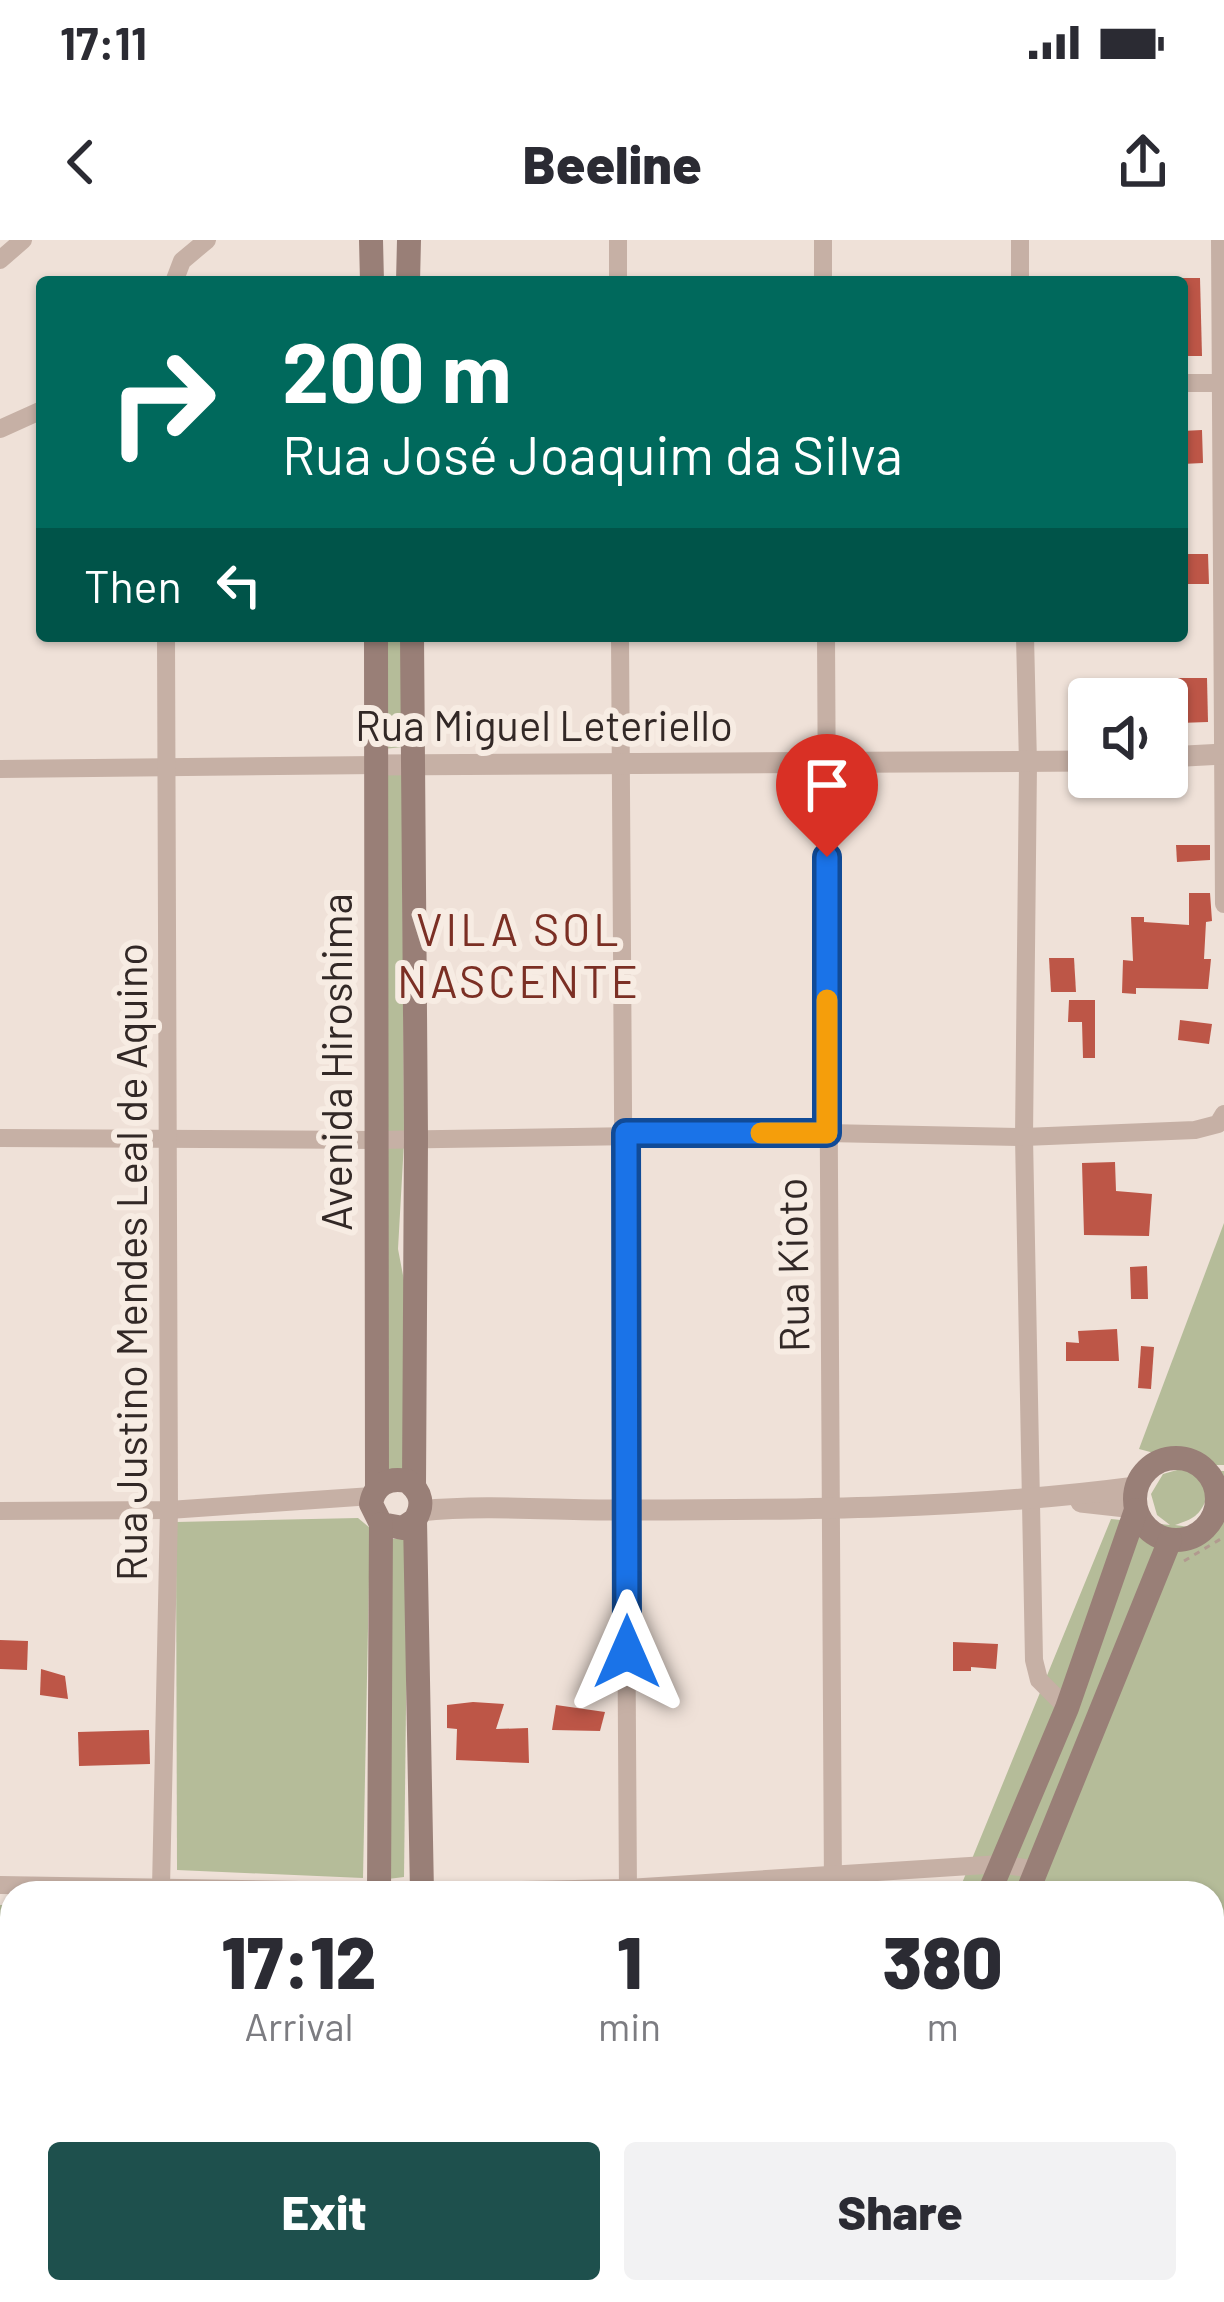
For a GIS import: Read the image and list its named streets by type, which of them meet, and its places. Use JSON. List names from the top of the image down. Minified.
{"streets":{"main road":["Avenida Hiroshima"],"street":["Rua Miguel Leteriello","Rua Justino Mendes Leal de Aquino","Rua Kioto"]},"crossings":[["Rua Miguel Leteriello","Avenida Hiroshima"],["Rua Miguel Leteriello","Rua Justino Mendes Leal de Aquino"],["Rua Miguel Leteriello","Rua Kioto"]],"districts":["VILA SOL NASCENTE"],"page":{"status":"17:11","header":"Beeline","turn":["200 m","Rua José Joaquim da Silva"],"then":"Then","eta":["17:12","Arrival","1","min","380","m"],"buttons":["Exit","Share"]}}
